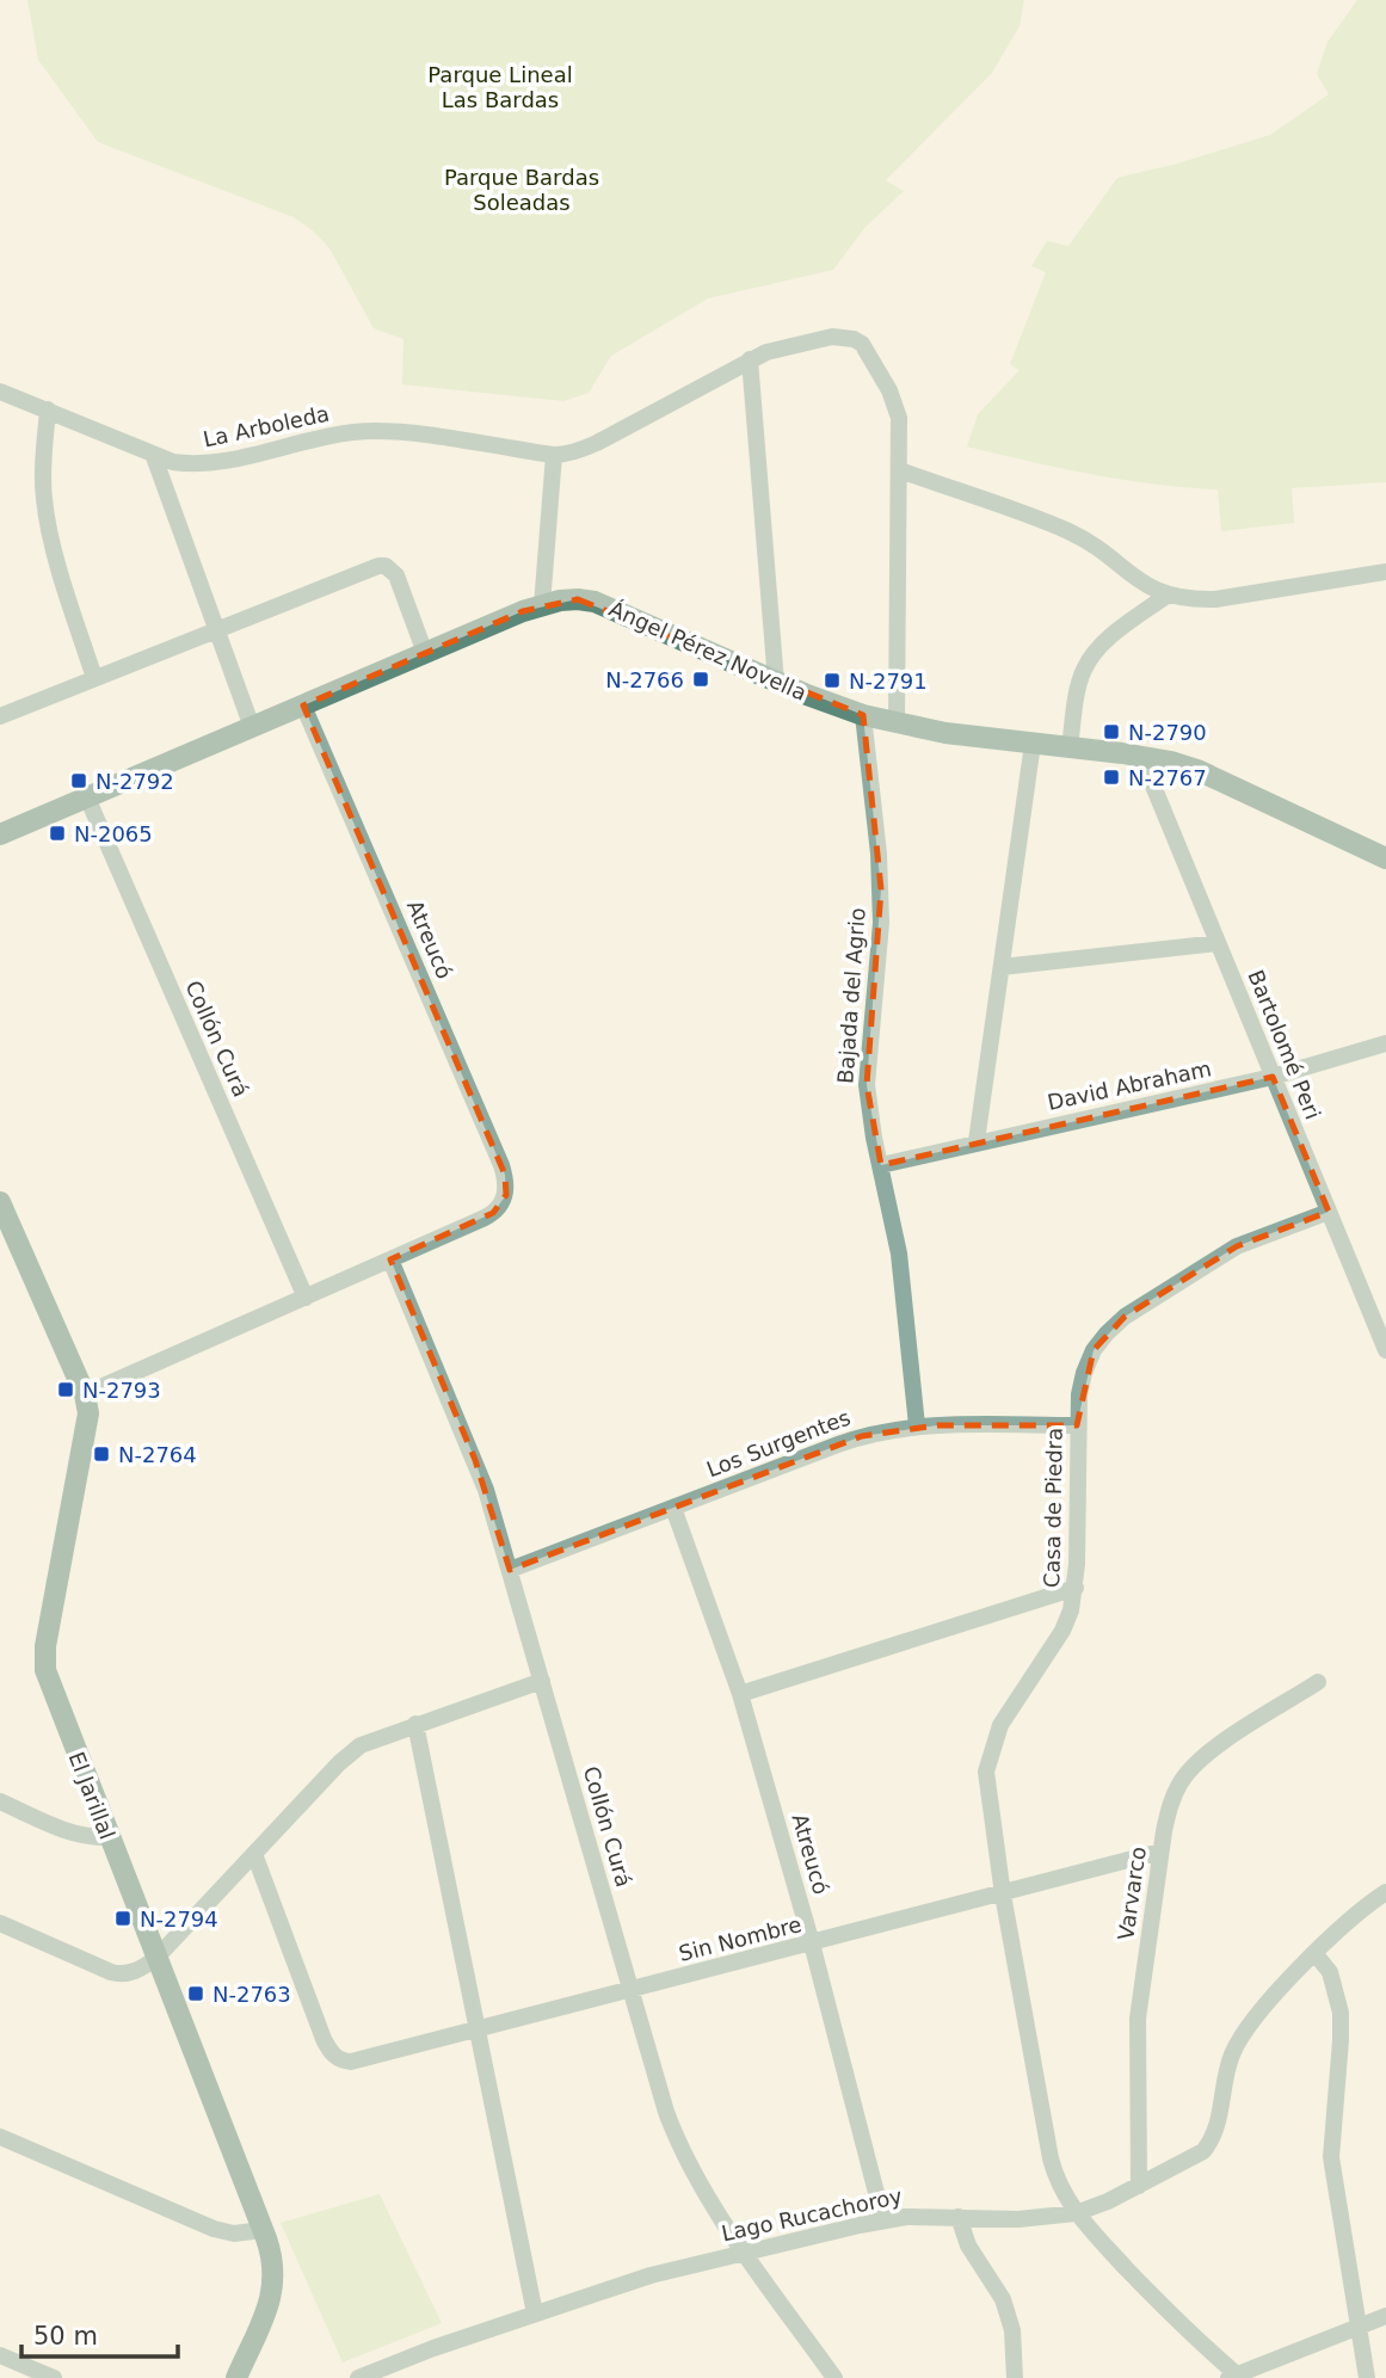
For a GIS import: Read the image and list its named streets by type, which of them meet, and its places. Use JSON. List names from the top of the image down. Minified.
{"streets":{"main road":["Ángel Pérez Novella","El Jarillal"],"street":["La Arboleda","Atreucó","Bajada del Agrio","Collón Curá","Bartolomé Peri","David Abraham","Los Surgentes","Casa de Piedra","Varvarco","Sin Nombre","Lago Rucachoroy"]},"crossings":[["Ángel Pérez Novella","Atreucó"],["Ángel Pérez Novella","Bajada del Agrio"],["Ángel Pérez Novella","Collón Curá"],["Ángel Pérez Novella","Bartolomé Peri"],["Atreucó","Collón Curá"],["Atreucó","Los Surgentes"],["Atreucó","Sin Nombre"],["Atreucó","Lago Rucachoroy"],["Bajada del Agrio","David Abraham"],["Bajada del Agrio","Los Surgentes"],["Collón Curá","Los Surgentes"],["Collón Curá","Sin Nombre"],["Collón Curá","Lago Rucachoroy"],["Bartolomé Peri","David Abraham"],["Bartolomé Peri","Casa de Piedra"],["Los Surgentes","Casa de Piedra"],["Casa de Piedra","Sin Nombre"],["Casa de Piedra","Lago Rucachoroy"],["Varvarco","Sin Nombre"],["Varvarco","Lago Rucachoroy"]],"parks":["Parque Lineal Las Bardas","Parque Bardas Soleadas"],"places":{"transit":["N-2766","N-2791","N-2790","N-2767","N-2792","N-2065","N-2793","N-2764","N-2794","N-2763"]},"scale_bar":"50 m"}
